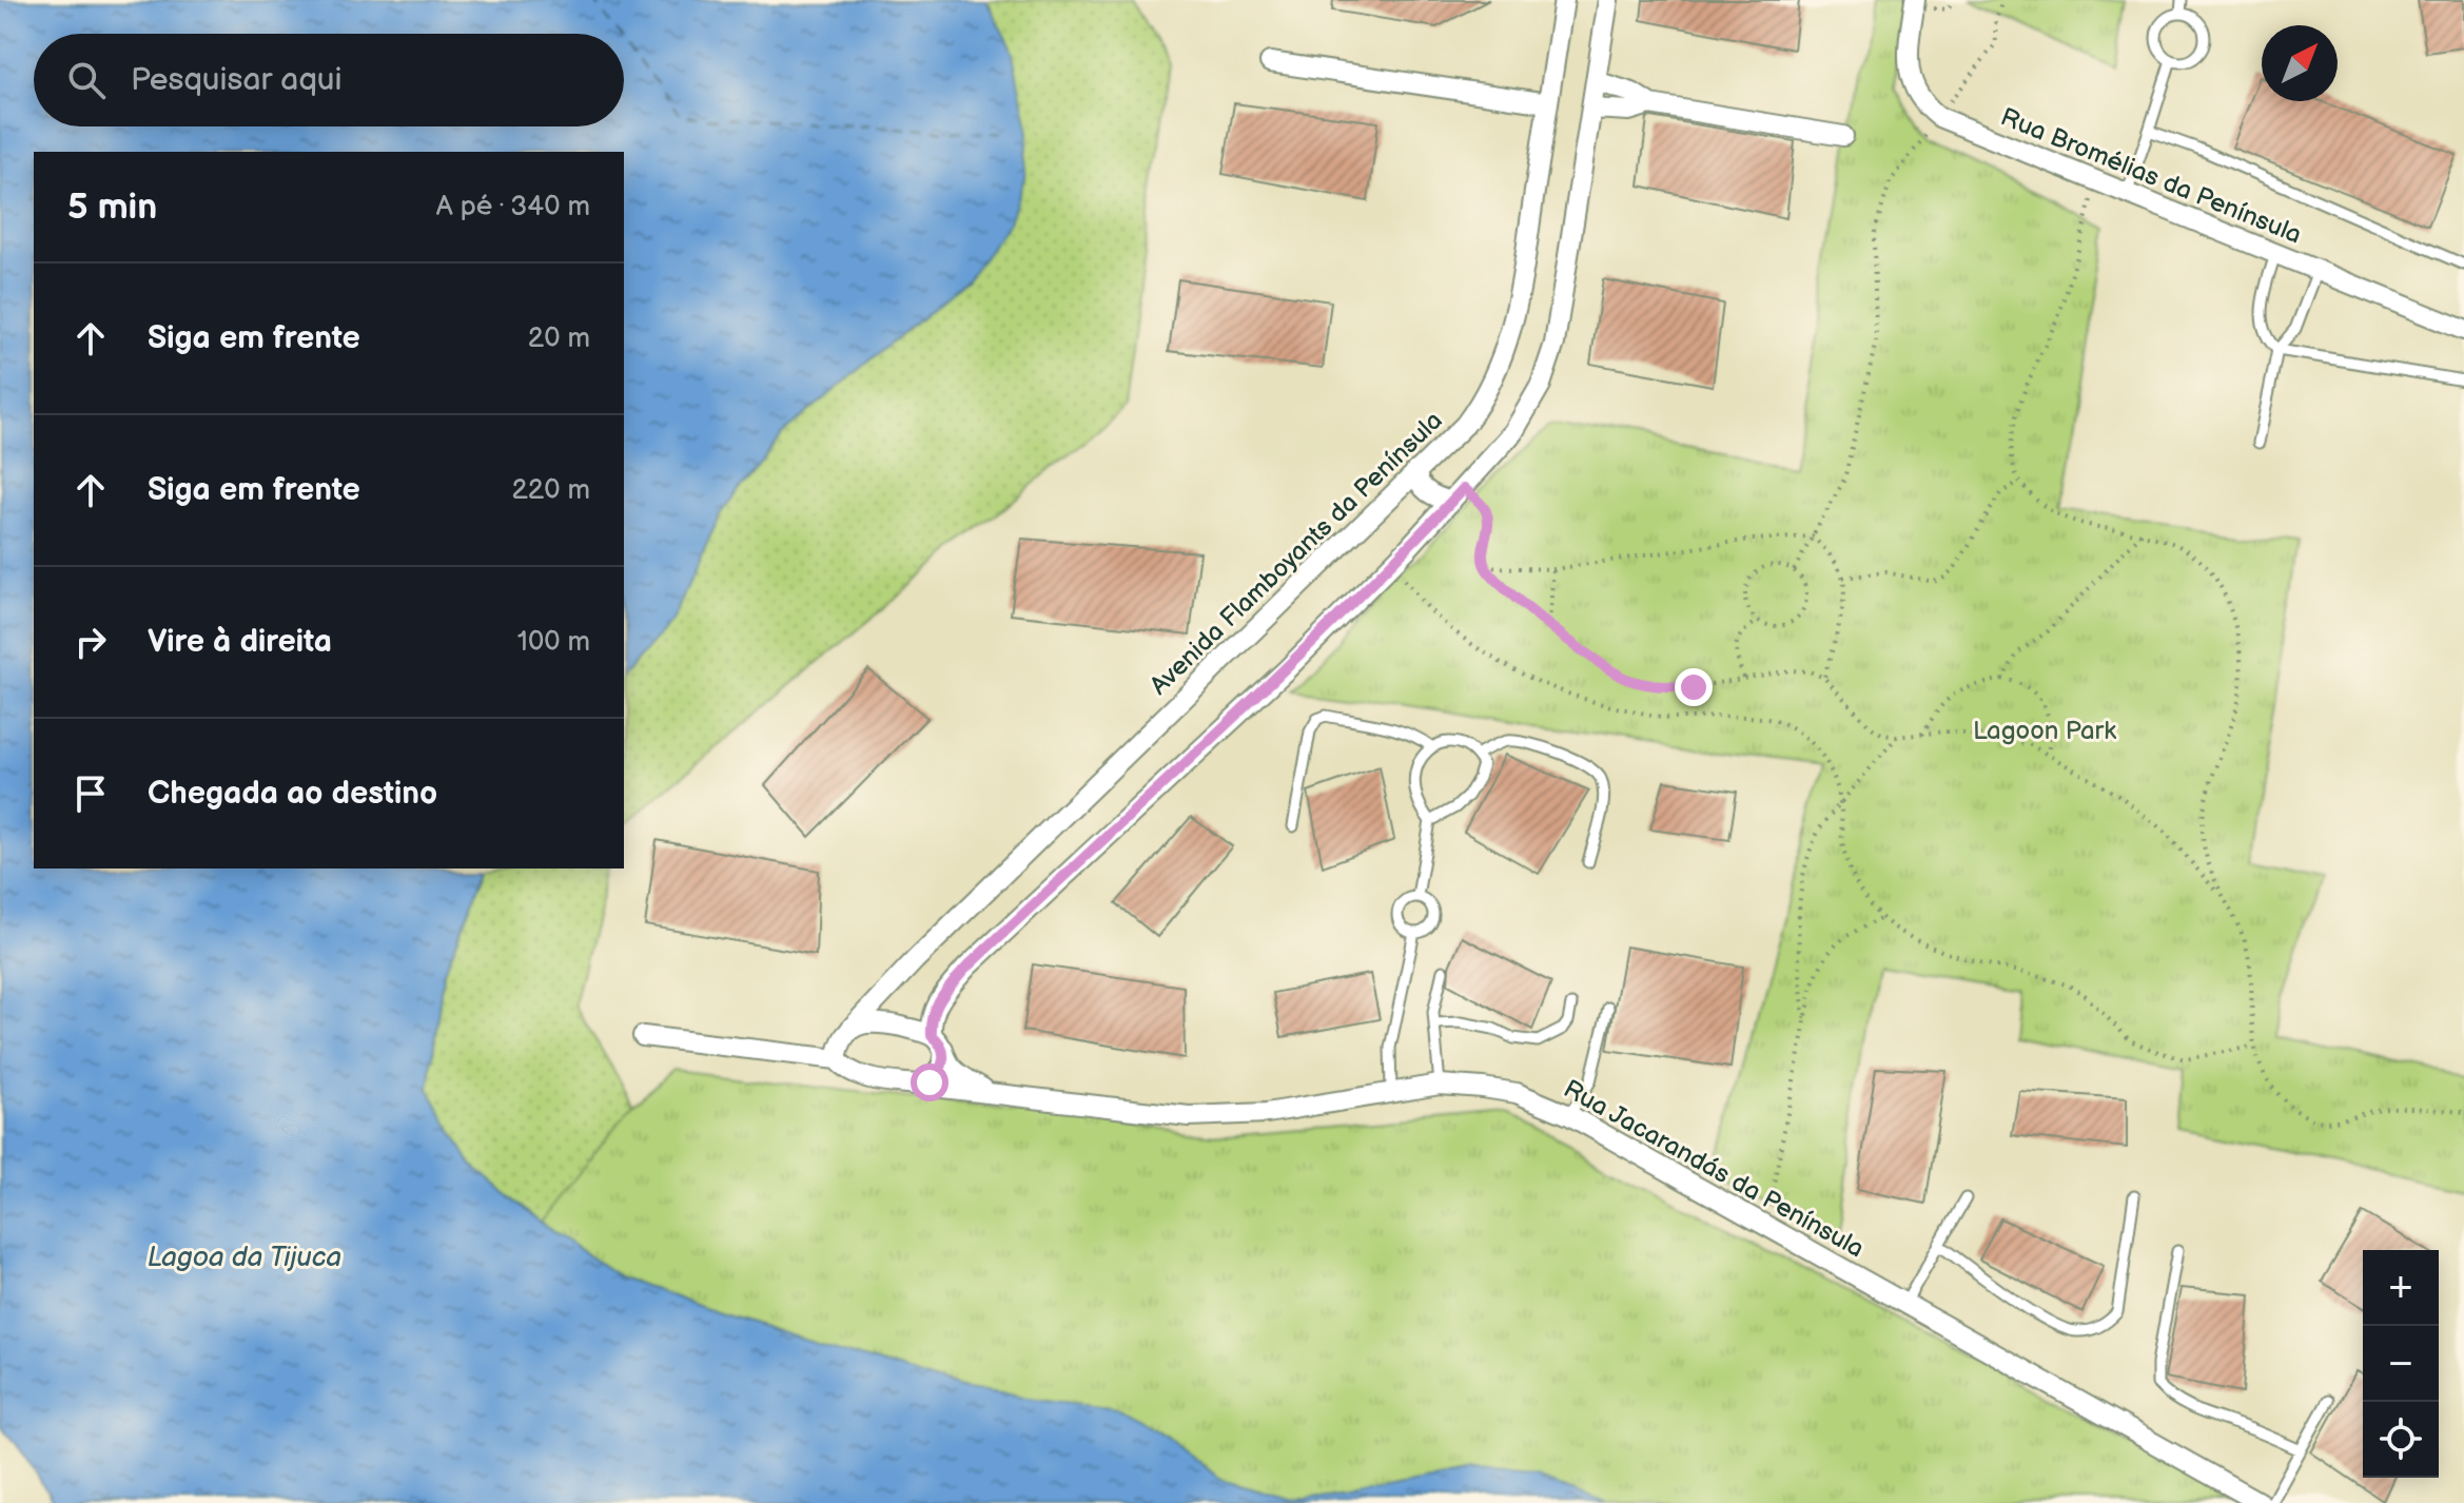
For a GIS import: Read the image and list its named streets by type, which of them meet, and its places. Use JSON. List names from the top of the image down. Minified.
{"streets":{"street":["Rua Bromélias da Península","Avenida Flamboyants da Península","Rua Jacarandás da Península"]},"water":["Lagoa da Tijuca"],"parks":["Lagoon Park"],"north":"top right","page":{"search":"Pesquisar aqui","heading":["5 min","A pé · 340 m"],"list":[["Siga em frente","20 m"],["Siga em frente","220 m"],["Vire à direita","100 m"],"Chegada ao destino"],"map_buttons":["+","−"]}}
